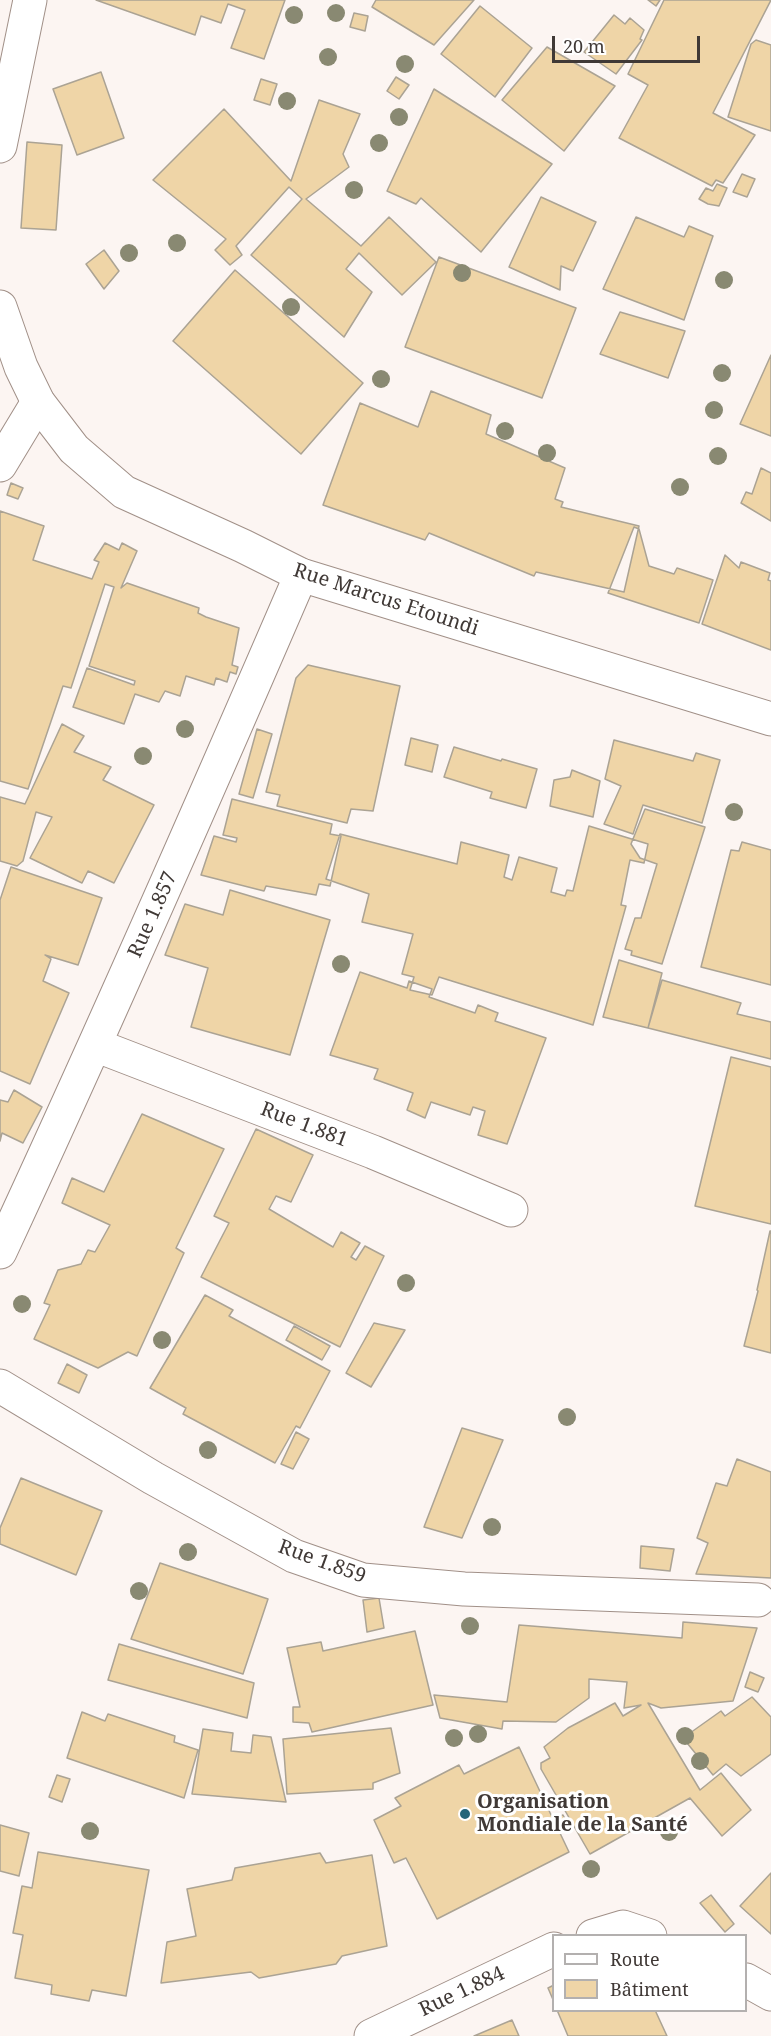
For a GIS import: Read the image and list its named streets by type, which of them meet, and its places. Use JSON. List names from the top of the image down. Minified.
{"streets":{"street":["Rue Marcus Etoundi","Rue 1.857","Rue 1.881","Rue 1.859","Rue 1.884"]},"crossings":[["Rue Marcus Etoundi","Rue 1.857"],["Rue 1.857","Rue 1.881"]],"places":["Organisation Mondiale de la Santé"],"legend":["Route","Bâtiment"],"scale_bar":"20 m"}
